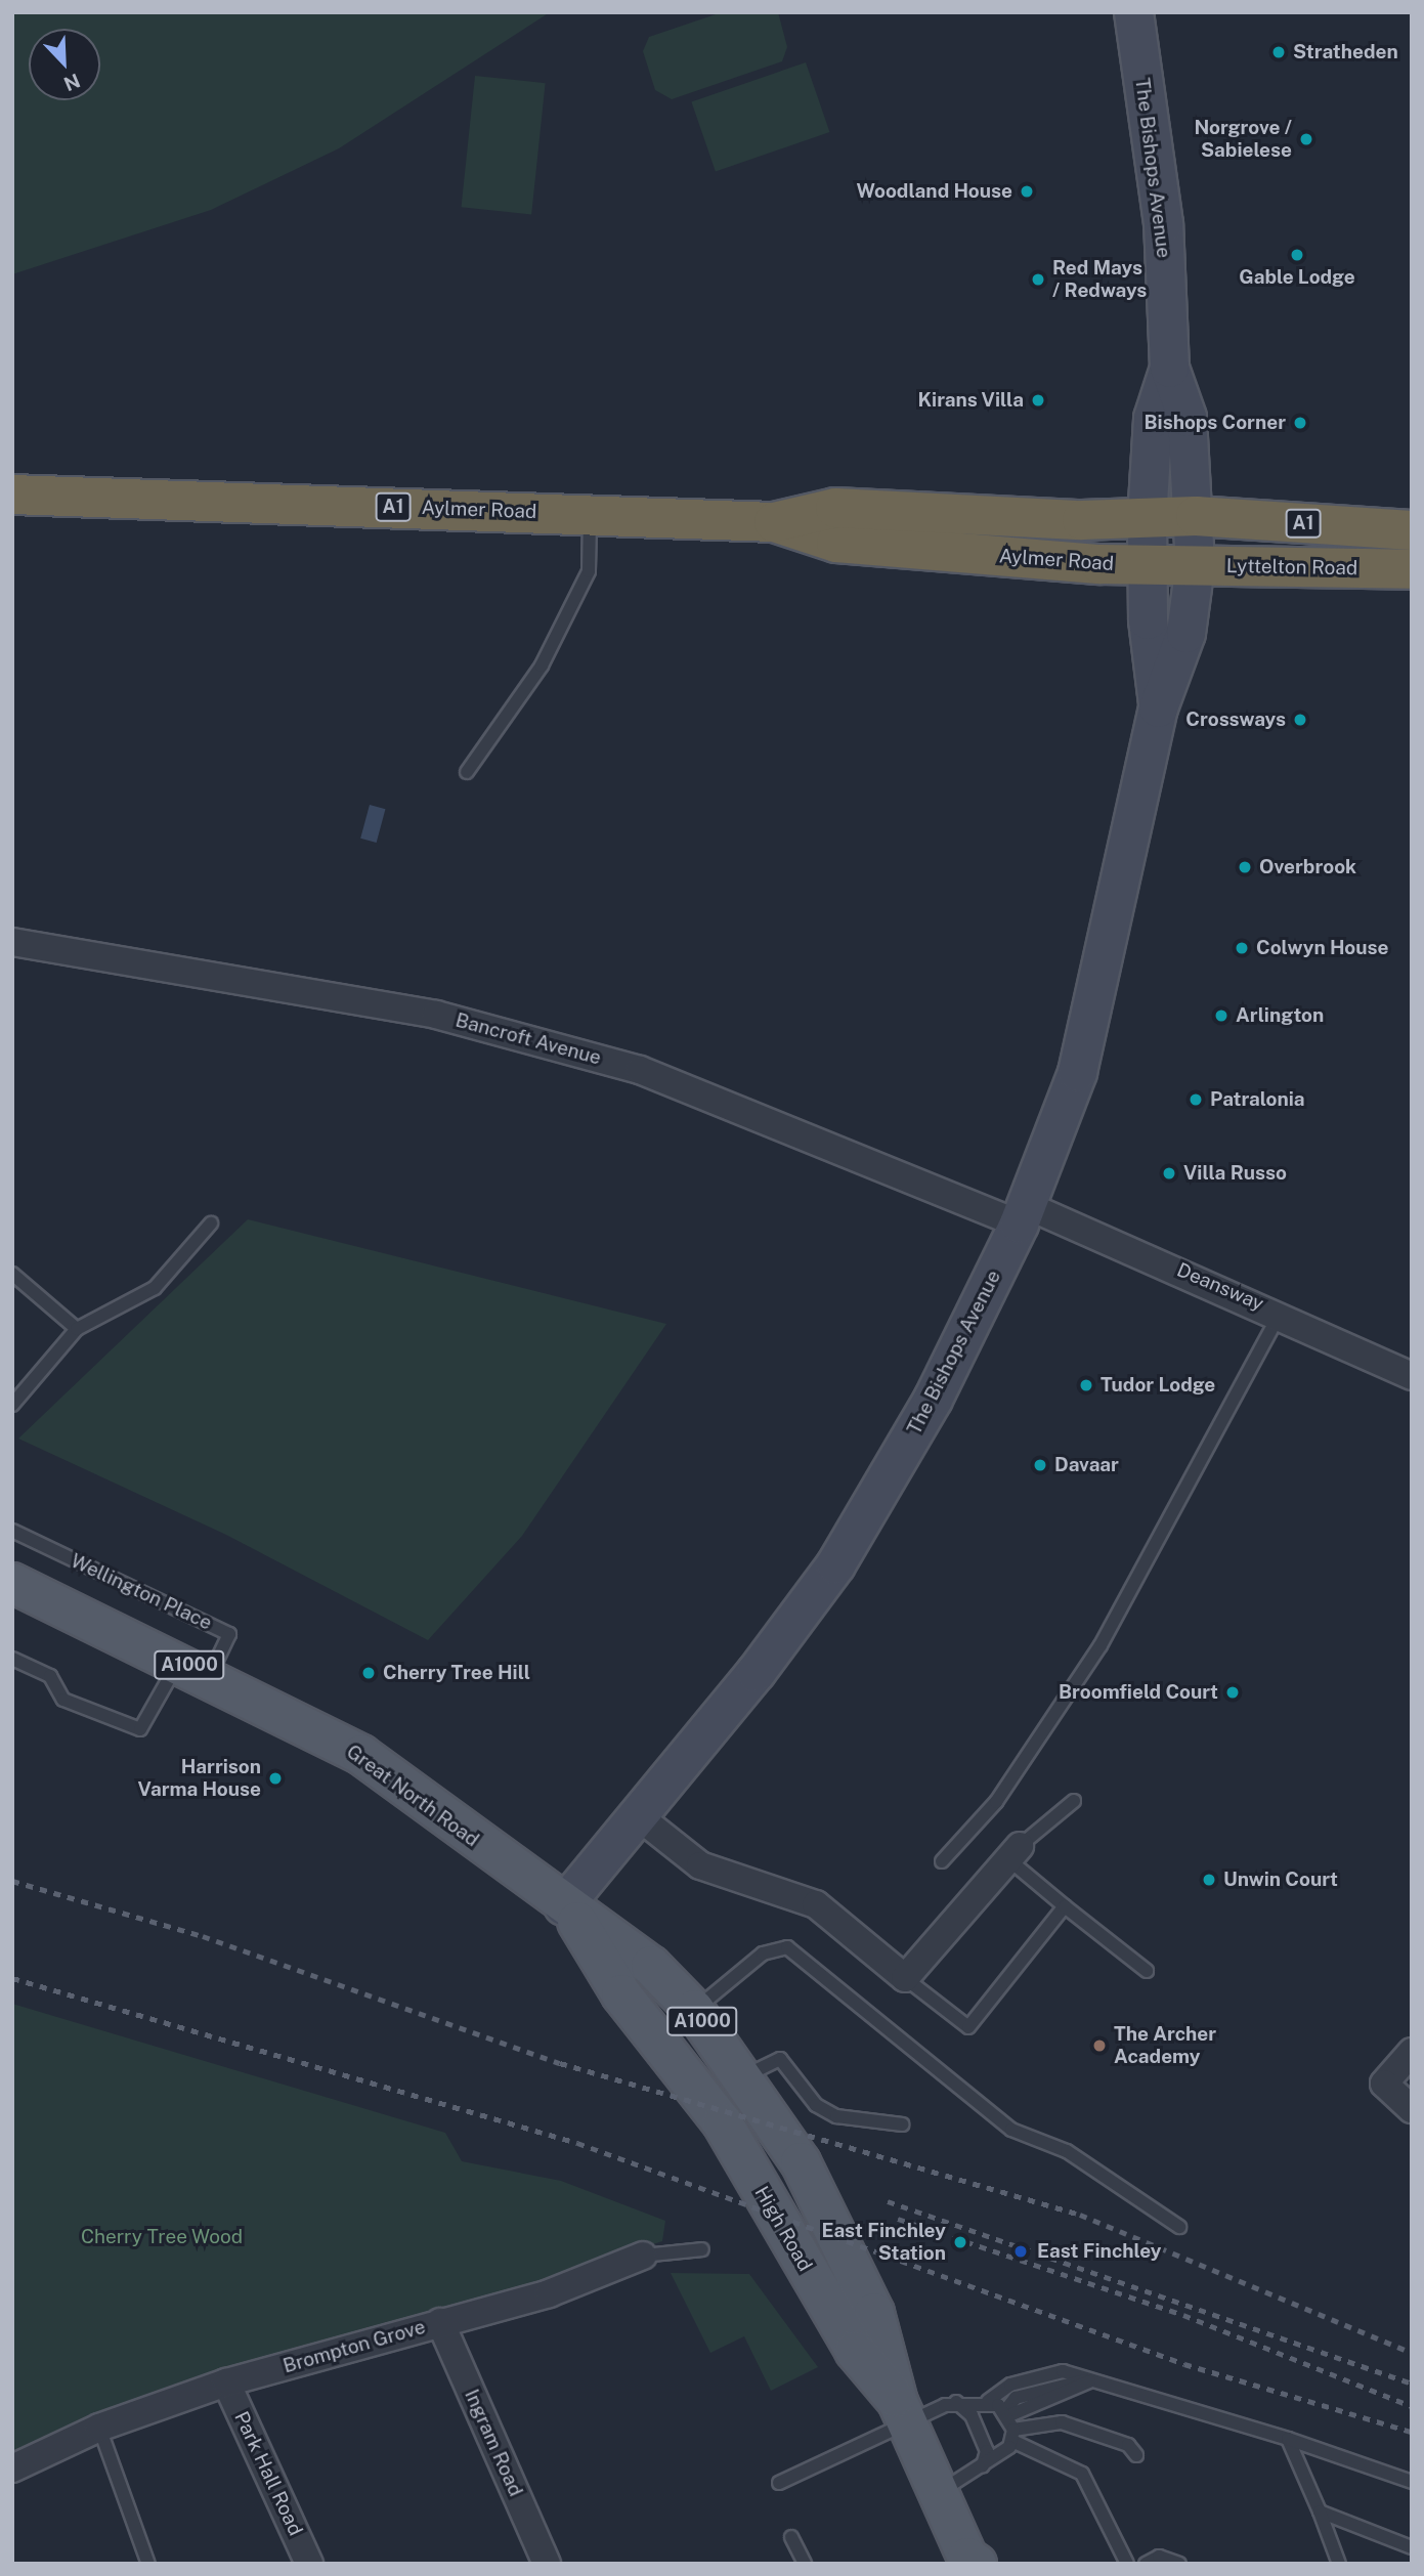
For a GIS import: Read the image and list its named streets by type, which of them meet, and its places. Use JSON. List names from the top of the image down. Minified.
{"streets":{"highway":["A1","Aylmer Road","Lyttelton Road"],"main road":["A1000","Great North Road","High Road"],"street":["The Bishops Avenue","Bancroft Avenue","Deansway","Brompton Grove","Ingram Road","Park Hall Road"],"lane":["Wellington Place"]},"crossings":[["The Bishops Avenue","A1"],["The Bishops Avenue","Aylmer Road"],["The Bishops Avenue","Lyttelton Road"],["The Bishops Avenue","Bancroft Avenue"],["The Bishops Avenue","Deansway"],["The Bishops Avenue","Great North Road"],["A1","Aylmer Road"],["Aylmer Road","Lyttelton Road"],["Bancroft Avenue","Deansway"],["Wellington Place","Great North Road"],["Great North Road","High Road"],["Brompton Grove","Ingram Road"],["Brompton Grove","Park Hall Road"]],"parks":["Cherry Tree Wood"],"places":["Stratheden","Norgrove / Sabielese","Woodland House","Gable Lodge","Red Mays / Redways","Kirans Villa","Bishops Corner","Crossways","Overbrook","Colwyn House","Arlington","Patralonia","Villa Russo","Tudor Lodge","Davaar","Cherry Tree Hill","Broomfield Court","Harrison Varma House","Unwin Court","The Archer Academy","East Finchley Station","East Finchley"],"north":"bottom right"}
